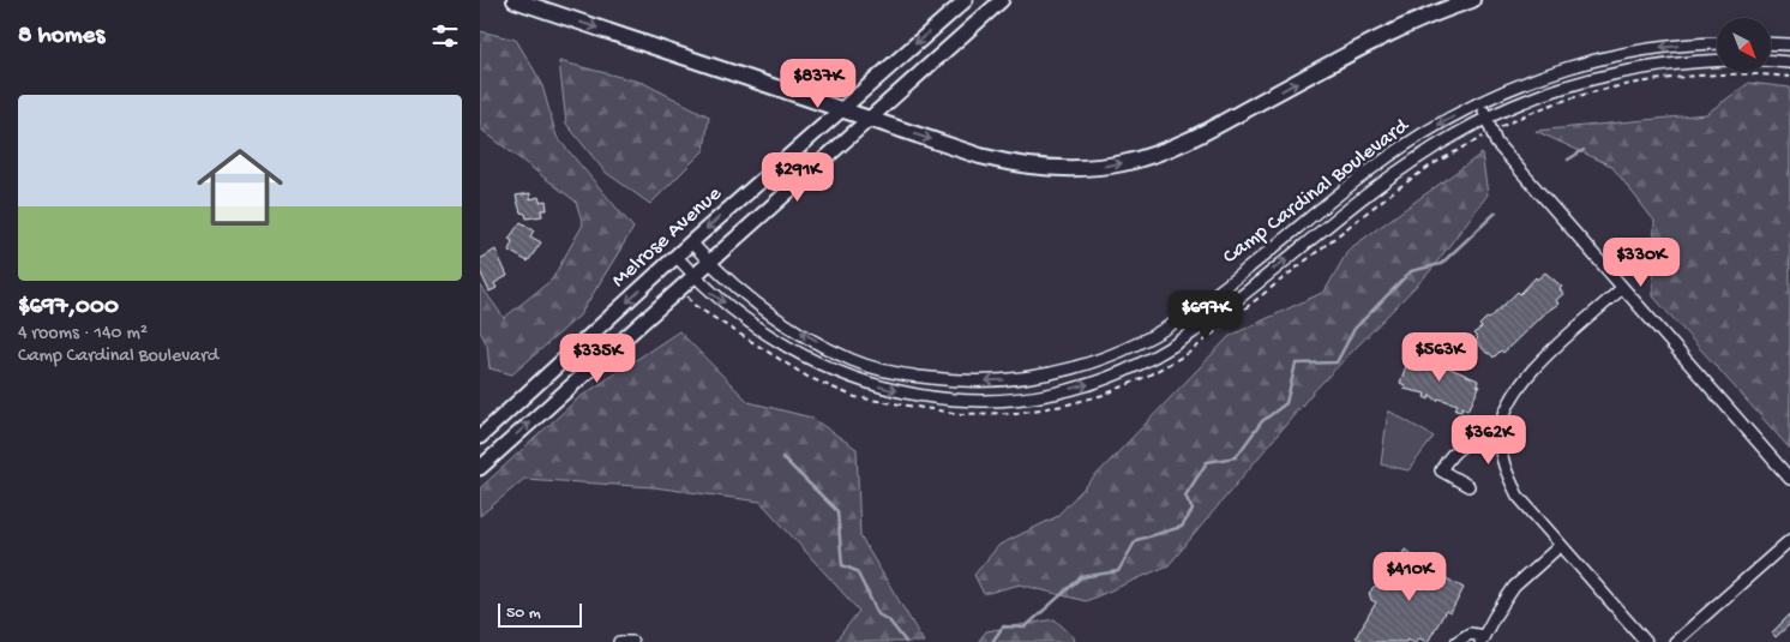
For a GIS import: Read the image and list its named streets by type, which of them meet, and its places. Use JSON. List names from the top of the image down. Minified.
{"streets":{"main road":["Melrose Avenue"],"street":["Camp Cardinal Boulevard"]},"crossings":[["Camp Cardinal Boulevard","Melrose Avenue"]],"scale_bar":"50 m","north":"bottom right","page":{"heading":"8 homes","price":["$837K","$291K","$330K","$697K","$563K","$335K","$362K","$410K"],"list":[{"name":"$697,000","note":"4 rooms · 140 m² · Camp Cardinal Boulevard"}],"scale":"50 m"}}
